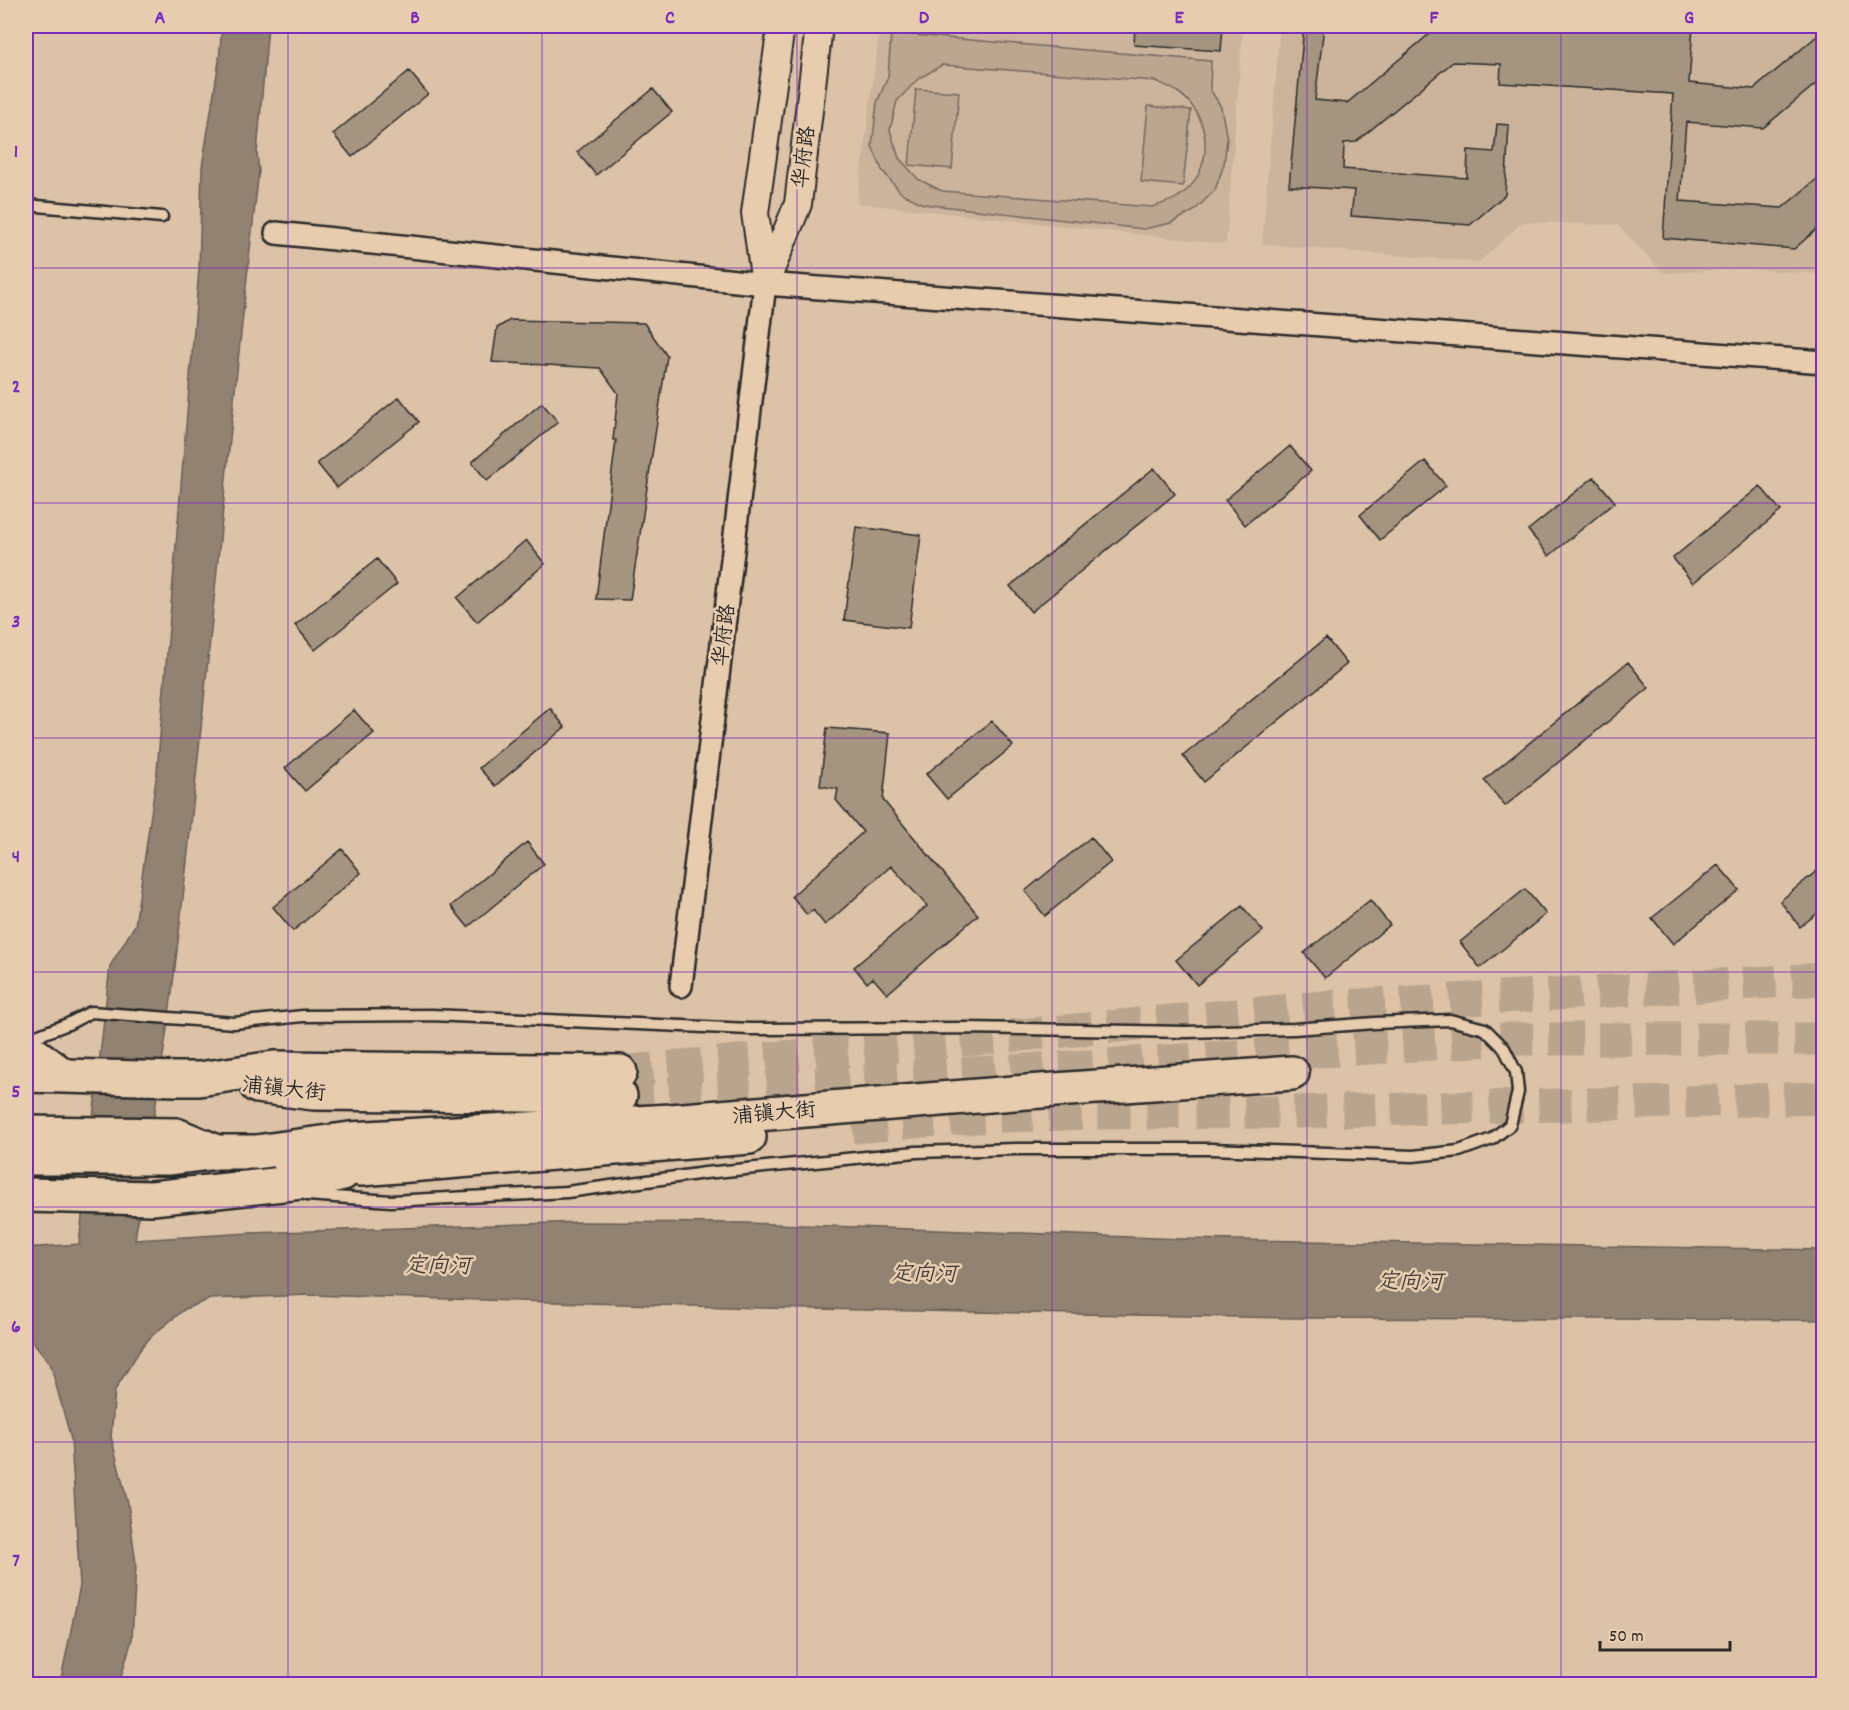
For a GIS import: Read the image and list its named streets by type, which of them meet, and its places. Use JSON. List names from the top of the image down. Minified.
{"streets":{"main road":["浦镇大街"],"street":["华府路"]},"water":["定向河"],"scale_bar":"50 m","grid":{"columns":["A","B","C","D","E","F","G"],"rows":["1","2","3","4","5","6","7"]}}
